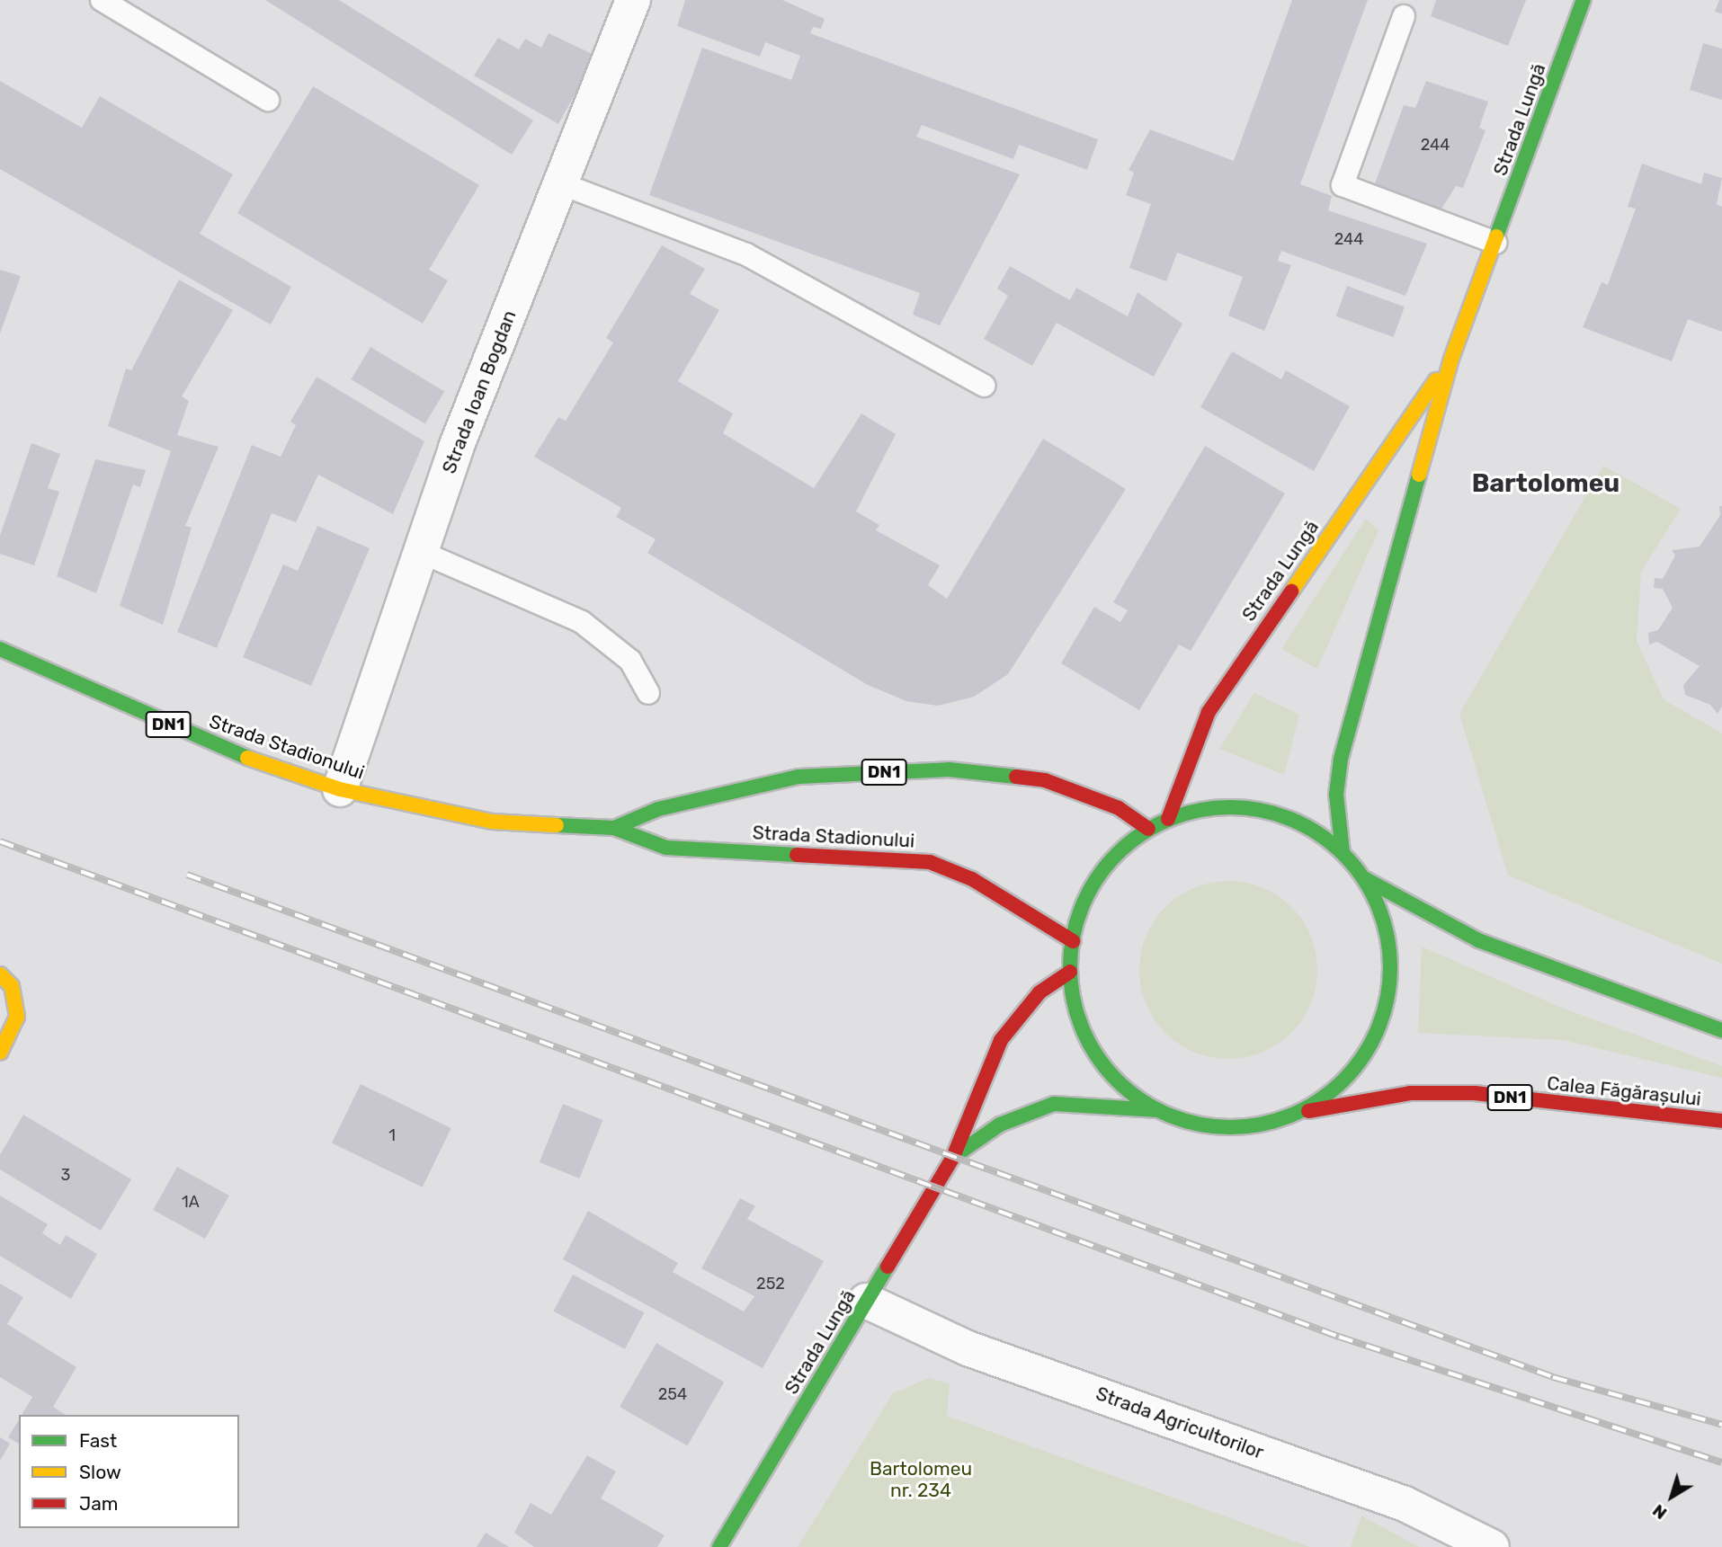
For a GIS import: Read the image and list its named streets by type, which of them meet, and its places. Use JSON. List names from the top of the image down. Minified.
{"streets":{"main road":["Strada Lungă","DN1","Strada Stadionului","Calea Făgărașului"],"street":["Strada Ioan Bogdan","Strada Agricultorilor"]},"crossings":[["Strada Lungă","DN1"],["Strada Lungă","Strada Agricultorilor"],["Strada Ioan Bogdan","Strada Stadionului"],["DN1","Strada Stadionului"],["DN1","Calea Făgărașului"]],"districts":["Bartolomeu"],"parks":["Bartolomeu nr. 234"],"house_numbers":["244","244","1","3","1A","252","254"],"legend":["Fast","Slow","Jam"],"north":"bottom left"}
